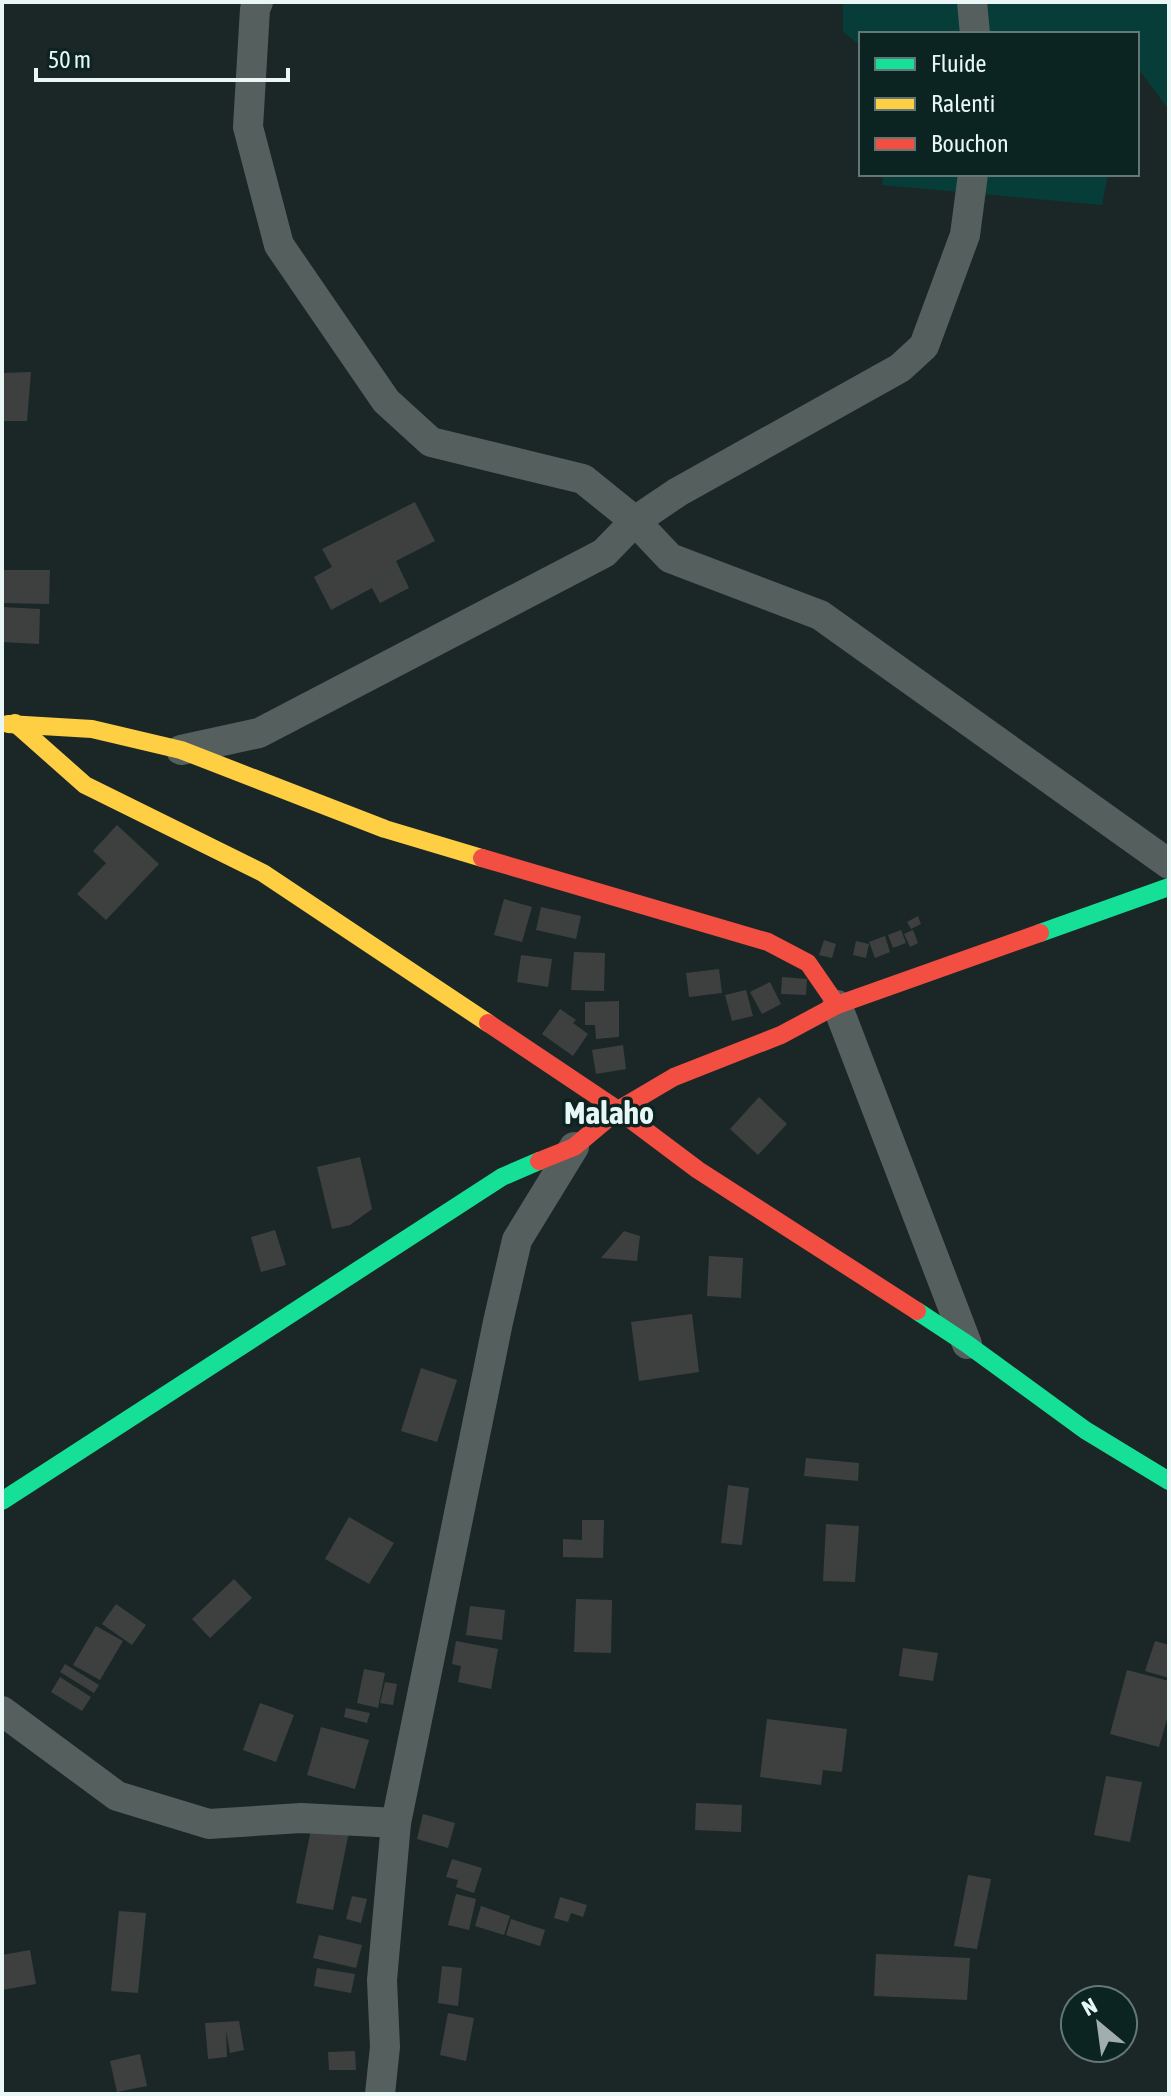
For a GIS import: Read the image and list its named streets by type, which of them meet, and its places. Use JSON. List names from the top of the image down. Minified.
{"districts":["Malaho"],"legend":["Fluide","Ralenti","Bouchon"],"scale_bar":"50 m","north":"top left"}
